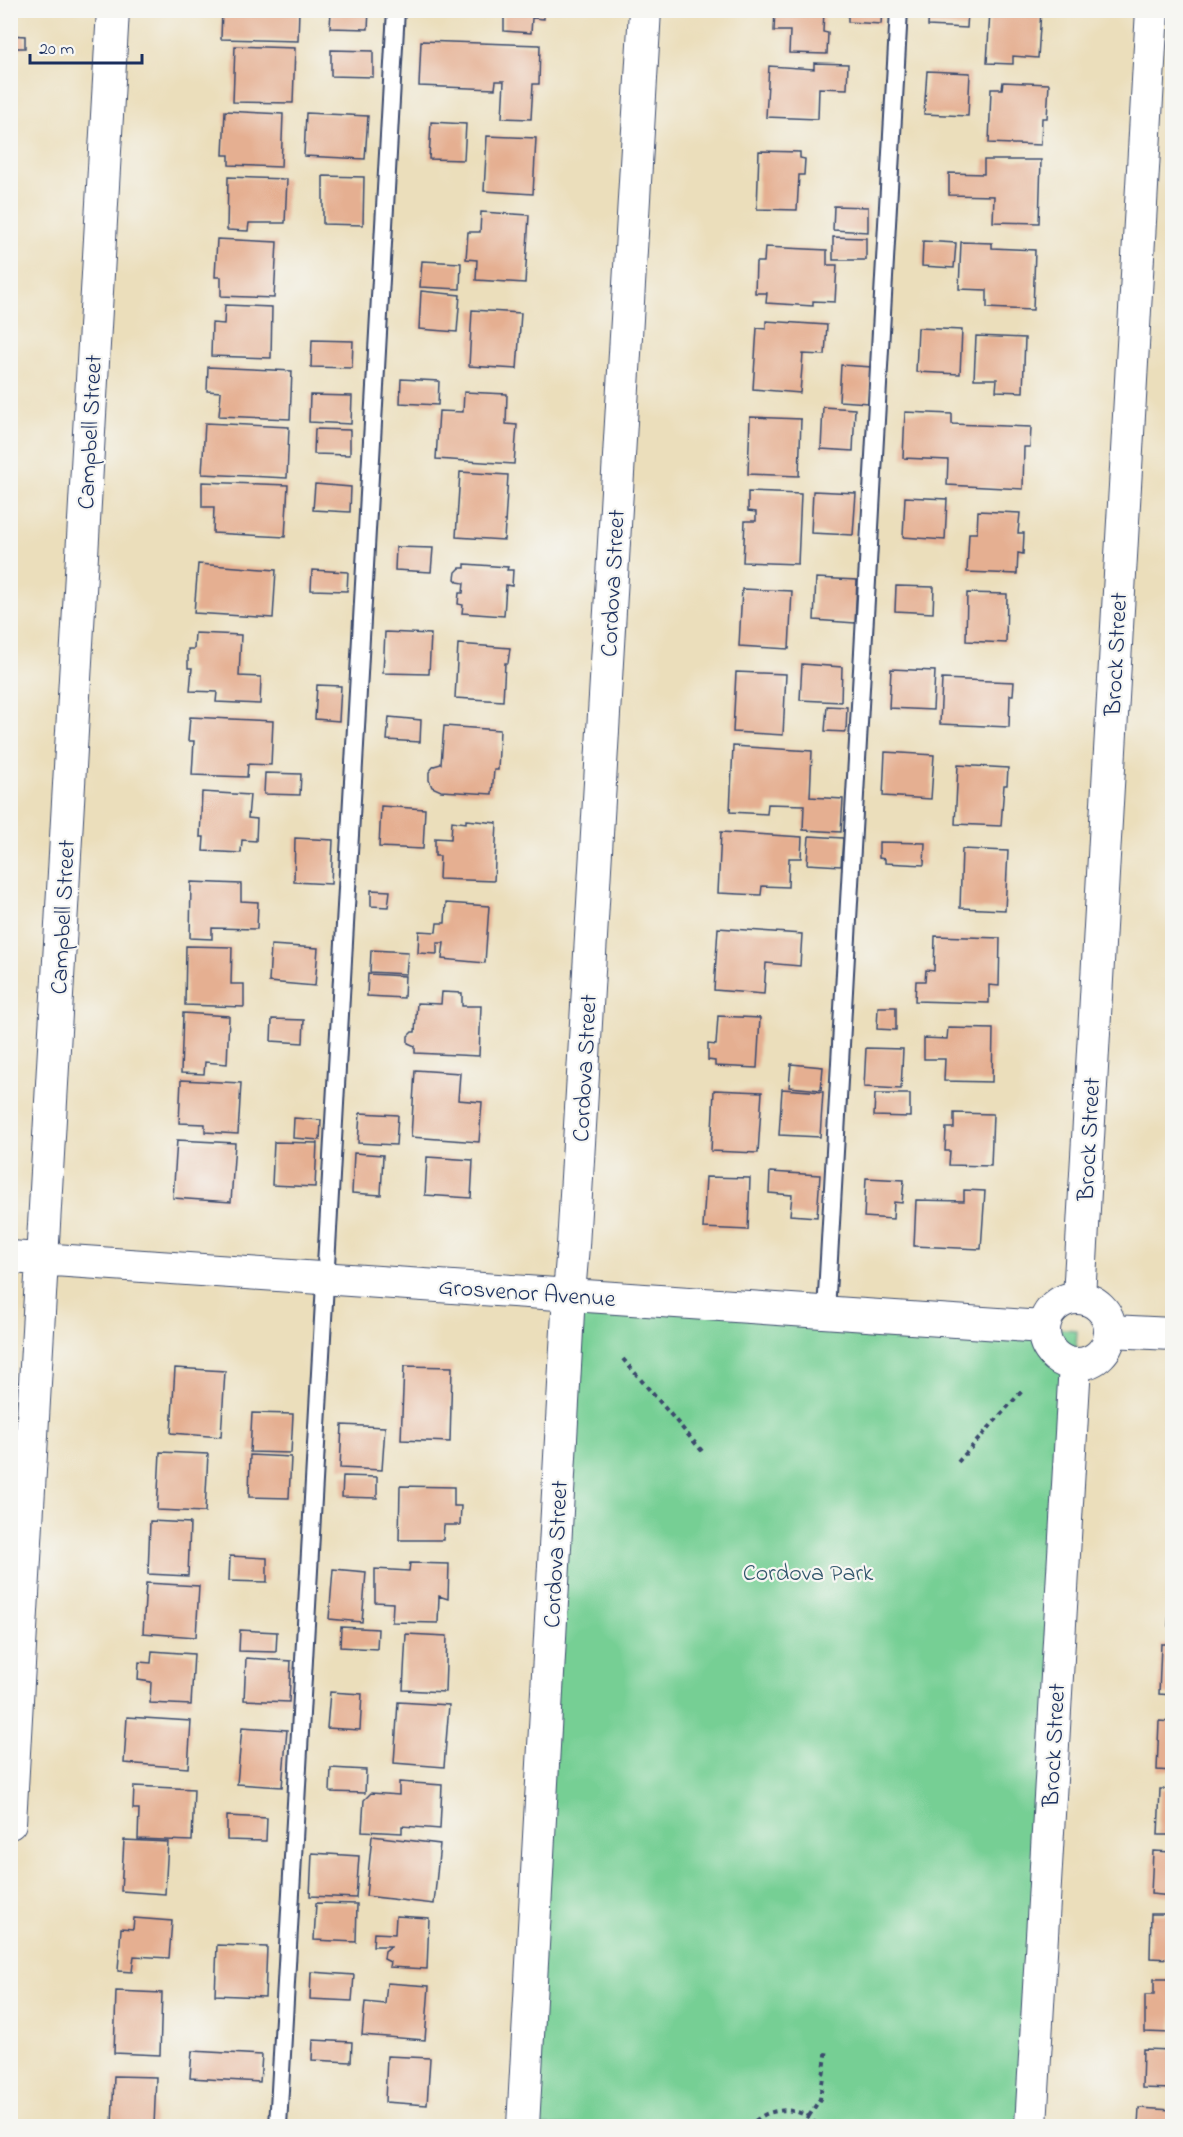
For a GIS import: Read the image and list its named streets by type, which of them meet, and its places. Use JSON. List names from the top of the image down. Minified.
{"streets":{"street":["Campbell Street","Cordova Street","Brock Street","Grosvenor Avenue"]},"crossings":[["Campbell Street","Grosvenor Avenue"],["Cordova Street","Grosvenor Avenue"],["Brock Street","Grosvenor Avenue"]],"parks":["Cordova Park"],"scale_bar":"20 m"}
